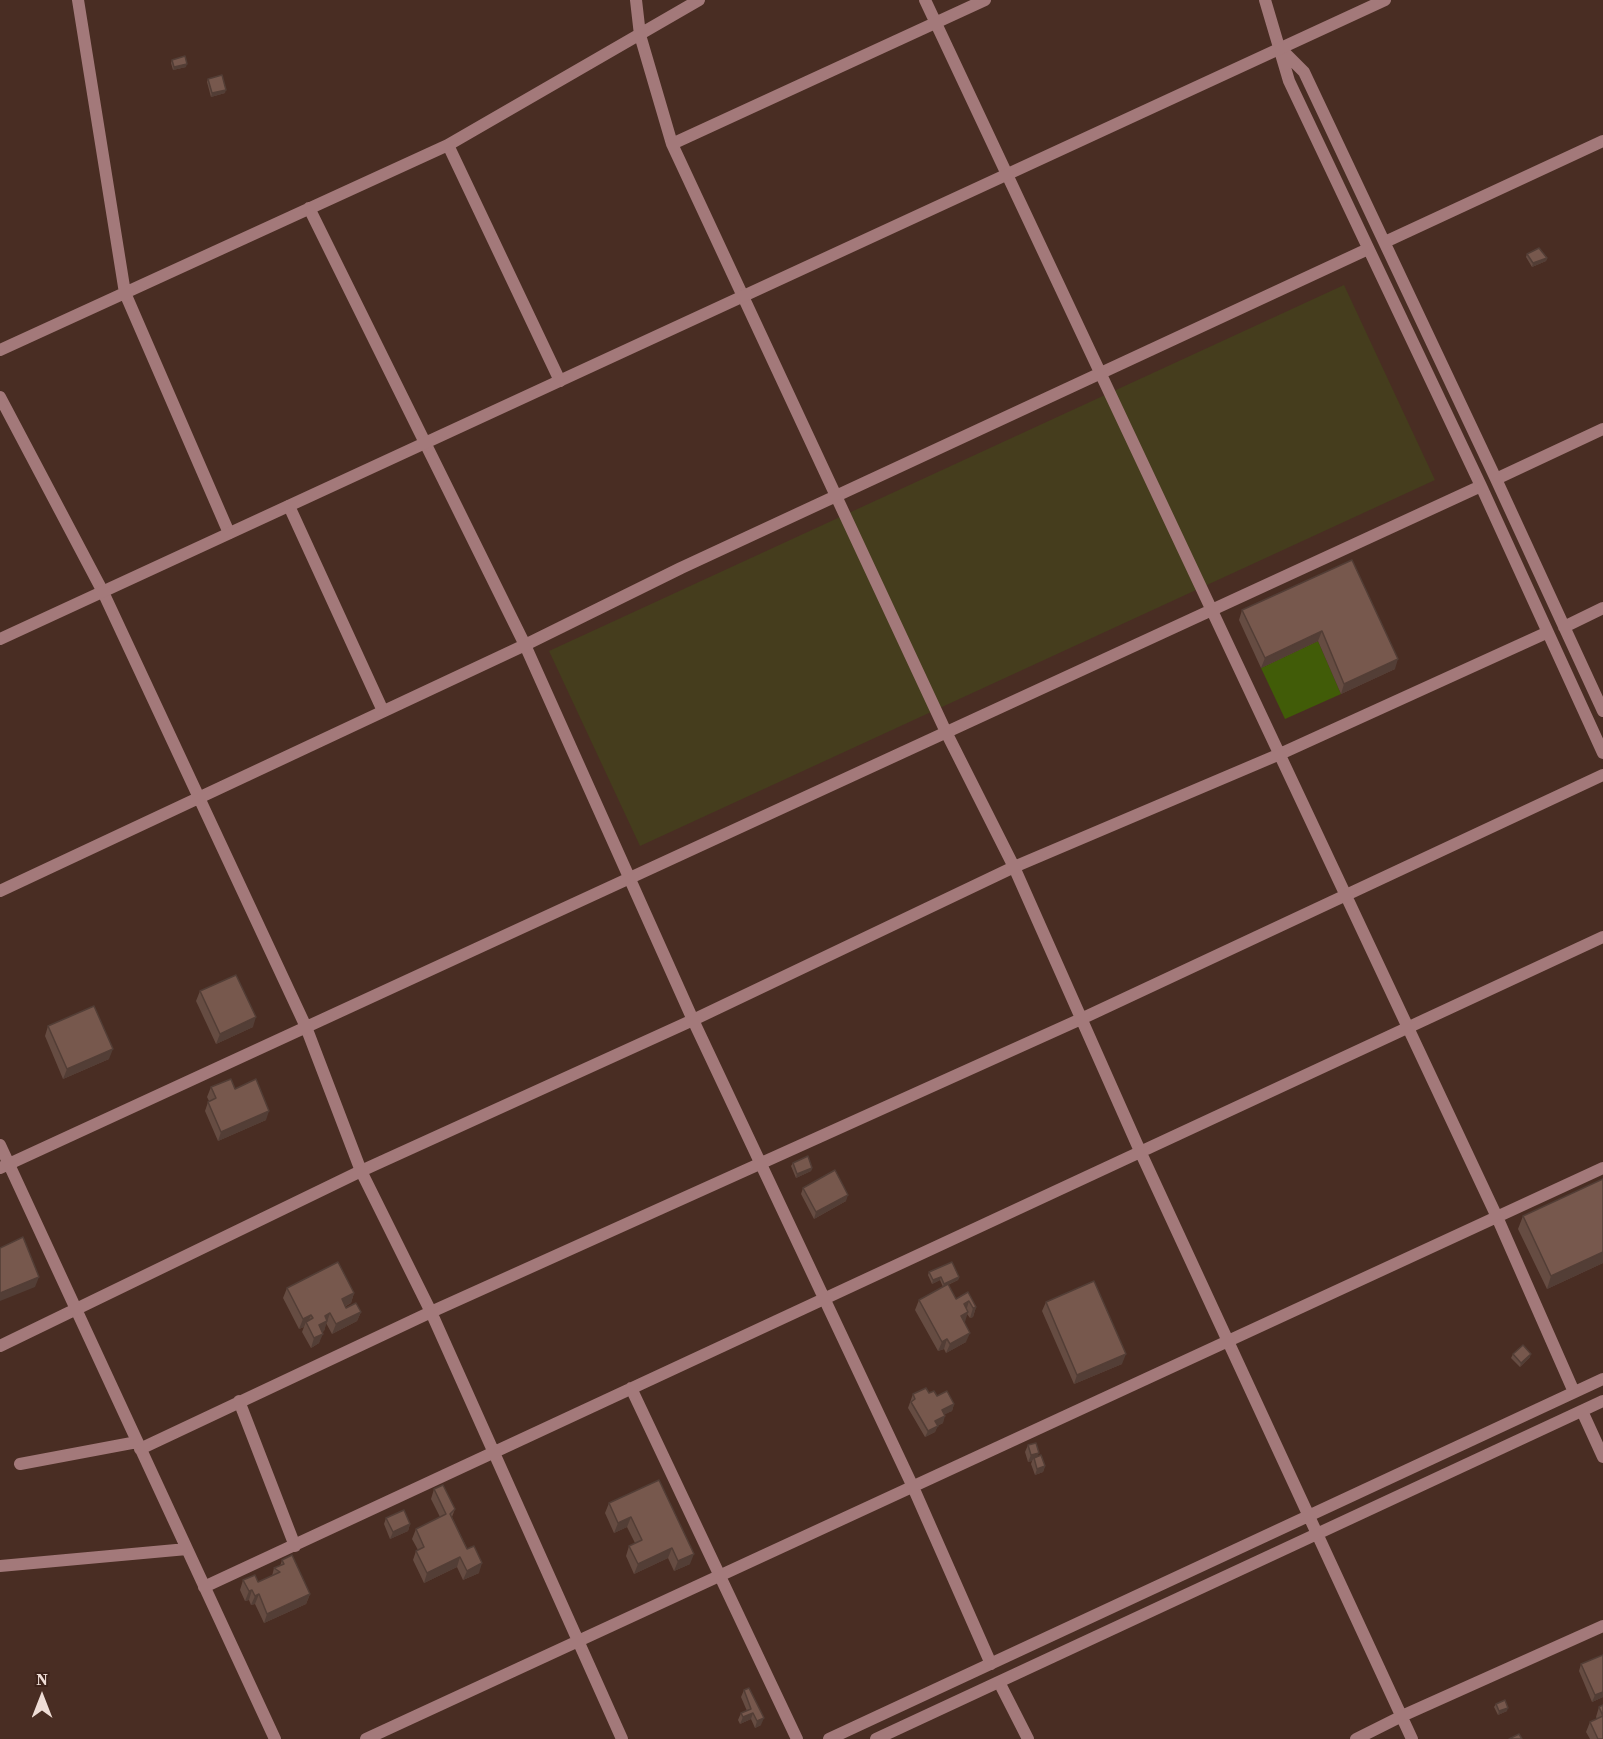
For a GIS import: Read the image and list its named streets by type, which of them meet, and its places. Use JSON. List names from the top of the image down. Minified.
{"north":"top"}
